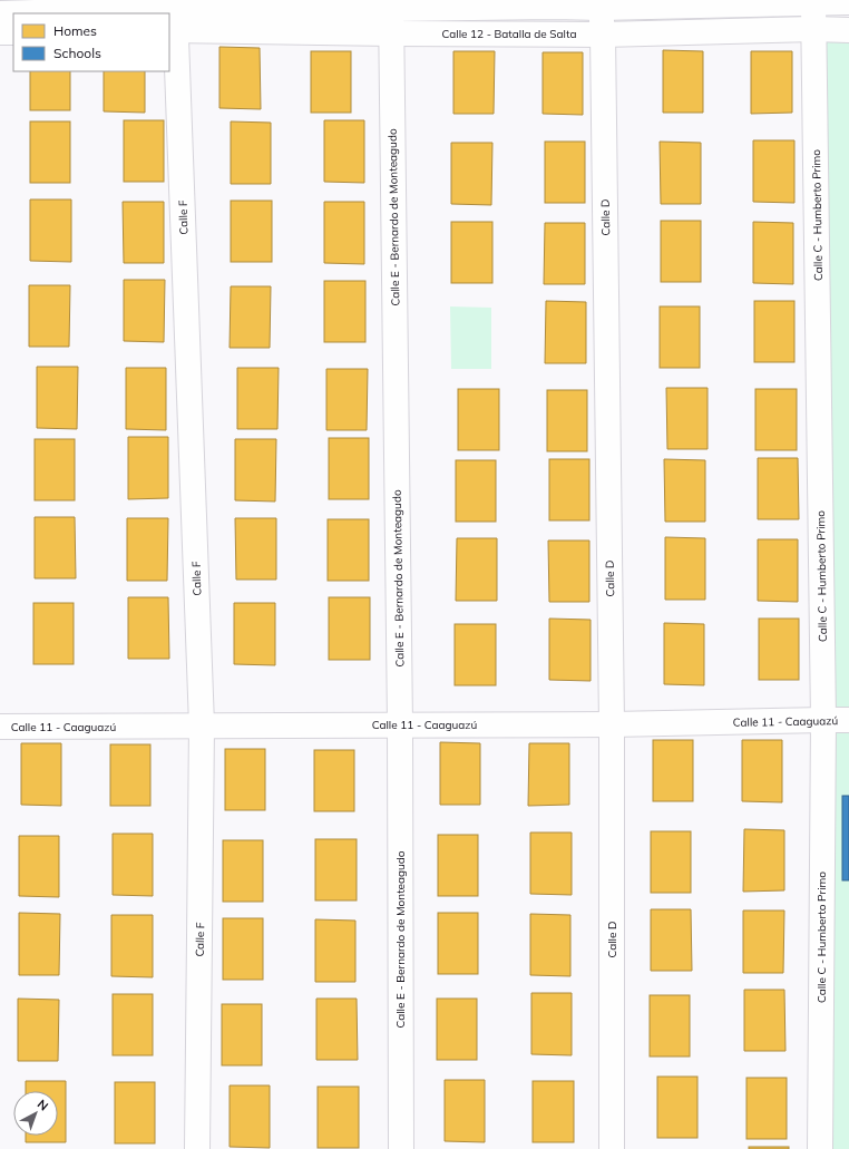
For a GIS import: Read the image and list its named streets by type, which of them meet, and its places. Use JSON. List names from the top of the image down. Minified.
{"streets":{"street":["Calle 12 - Batalla de Salta","Calle C - Humberto Primo","Calle F","Calle E - Bernardo de Monteagudo","Calle D","Calle 11 - Caaguazú"]},"crossings":[["Calle 12 - Batalla de Salta","Calle C - Humberto Primo"],["Calle 12 - Batalla de Salta","Calle F"],["Calle 12 - Batalla de Salta","Calle E - Bernardo de Monteagudo"],["Calle 12 - Batalla de Salta","Calle D"],["Calle C - Humberto Primo","Calle 11 - Caaguazú"],["Calle F","Calle 11 - Caaguazú"],["Calle E - Bernardo de Monteagudo","Calle 11 - Caaguazú"],["Calle D","Calle 11 - Caaguazú"]],"legend":["Homes","Schools"],"north":"top right"}
